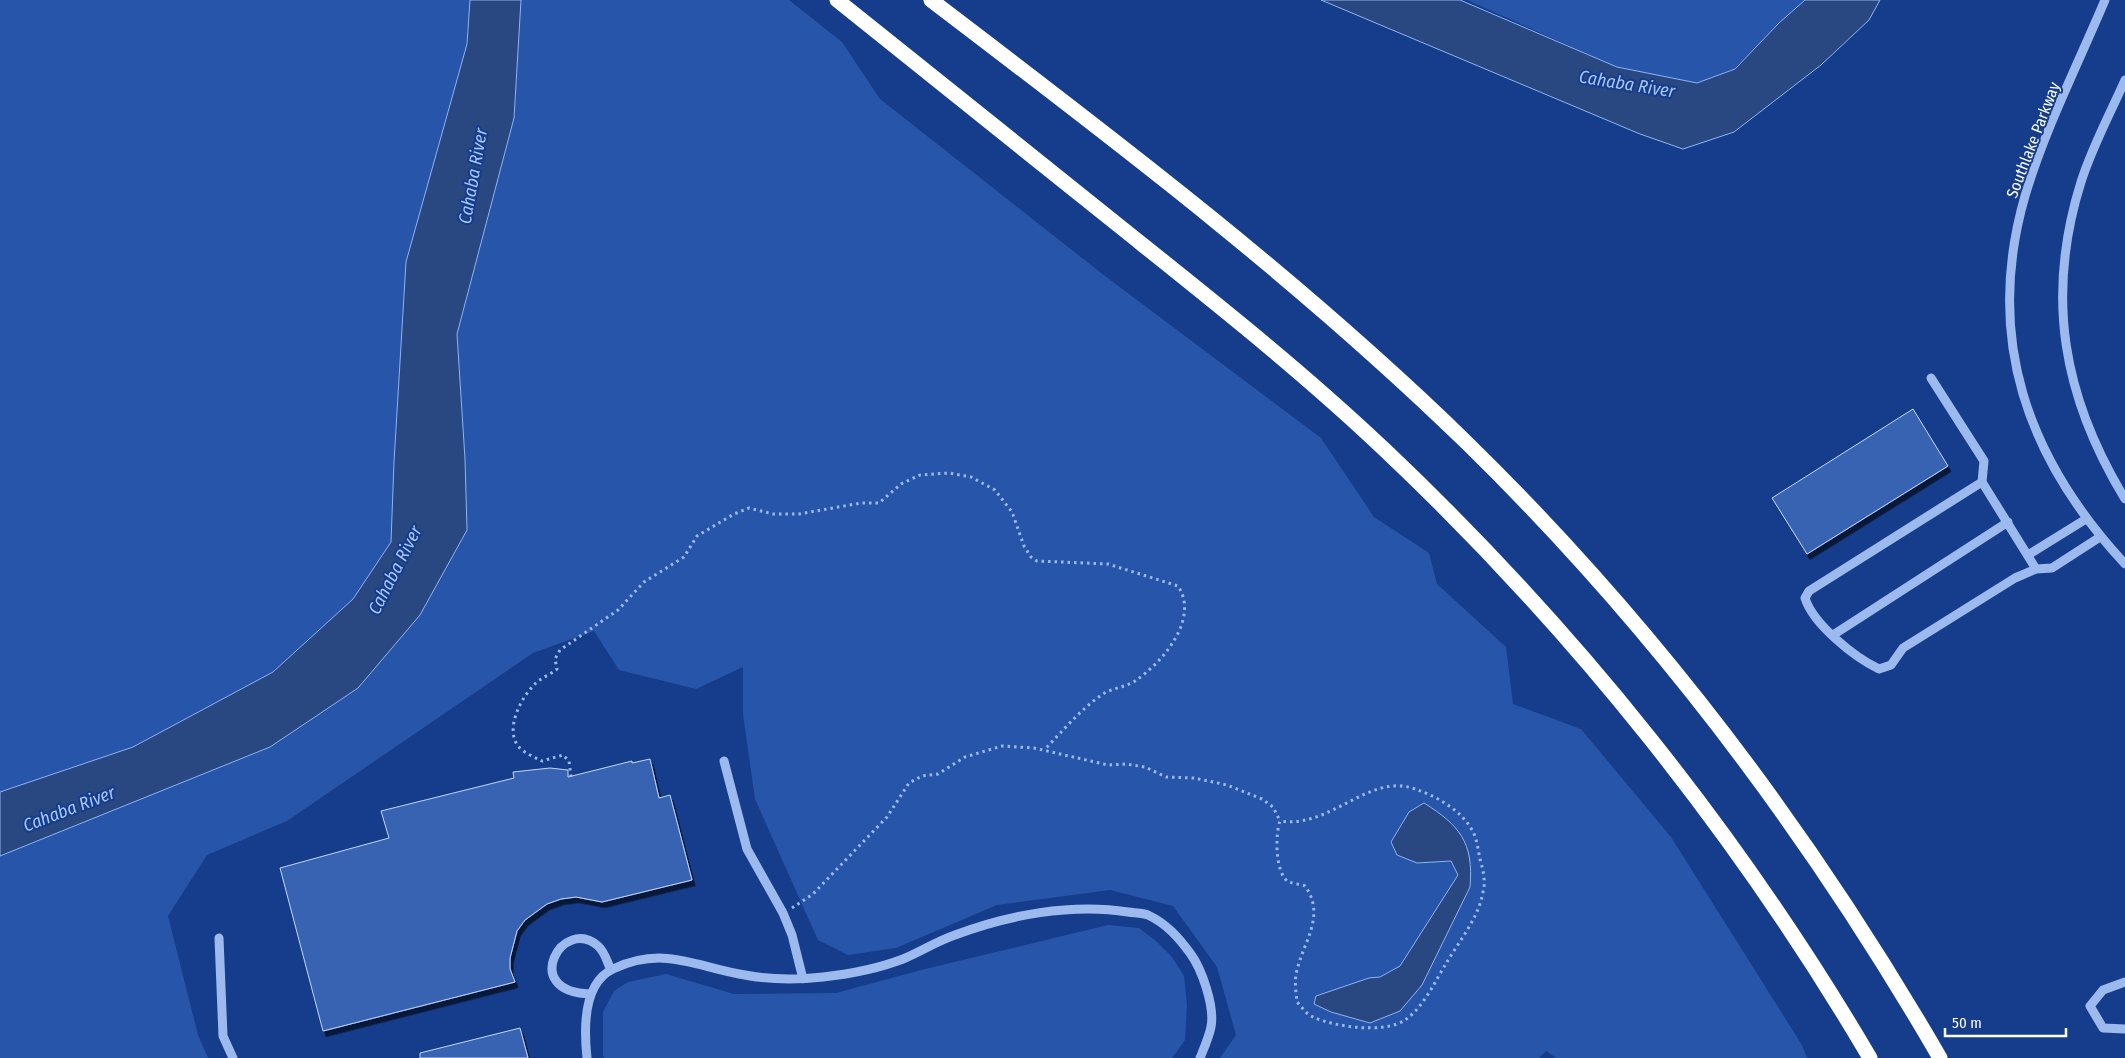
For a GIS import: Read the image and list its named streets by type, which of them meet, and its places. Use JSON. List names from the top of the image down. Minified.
{"streets":{"street":["Southlake Parkway"]},"water":["Cahaba River"],"scale_bar":"50 m"}
